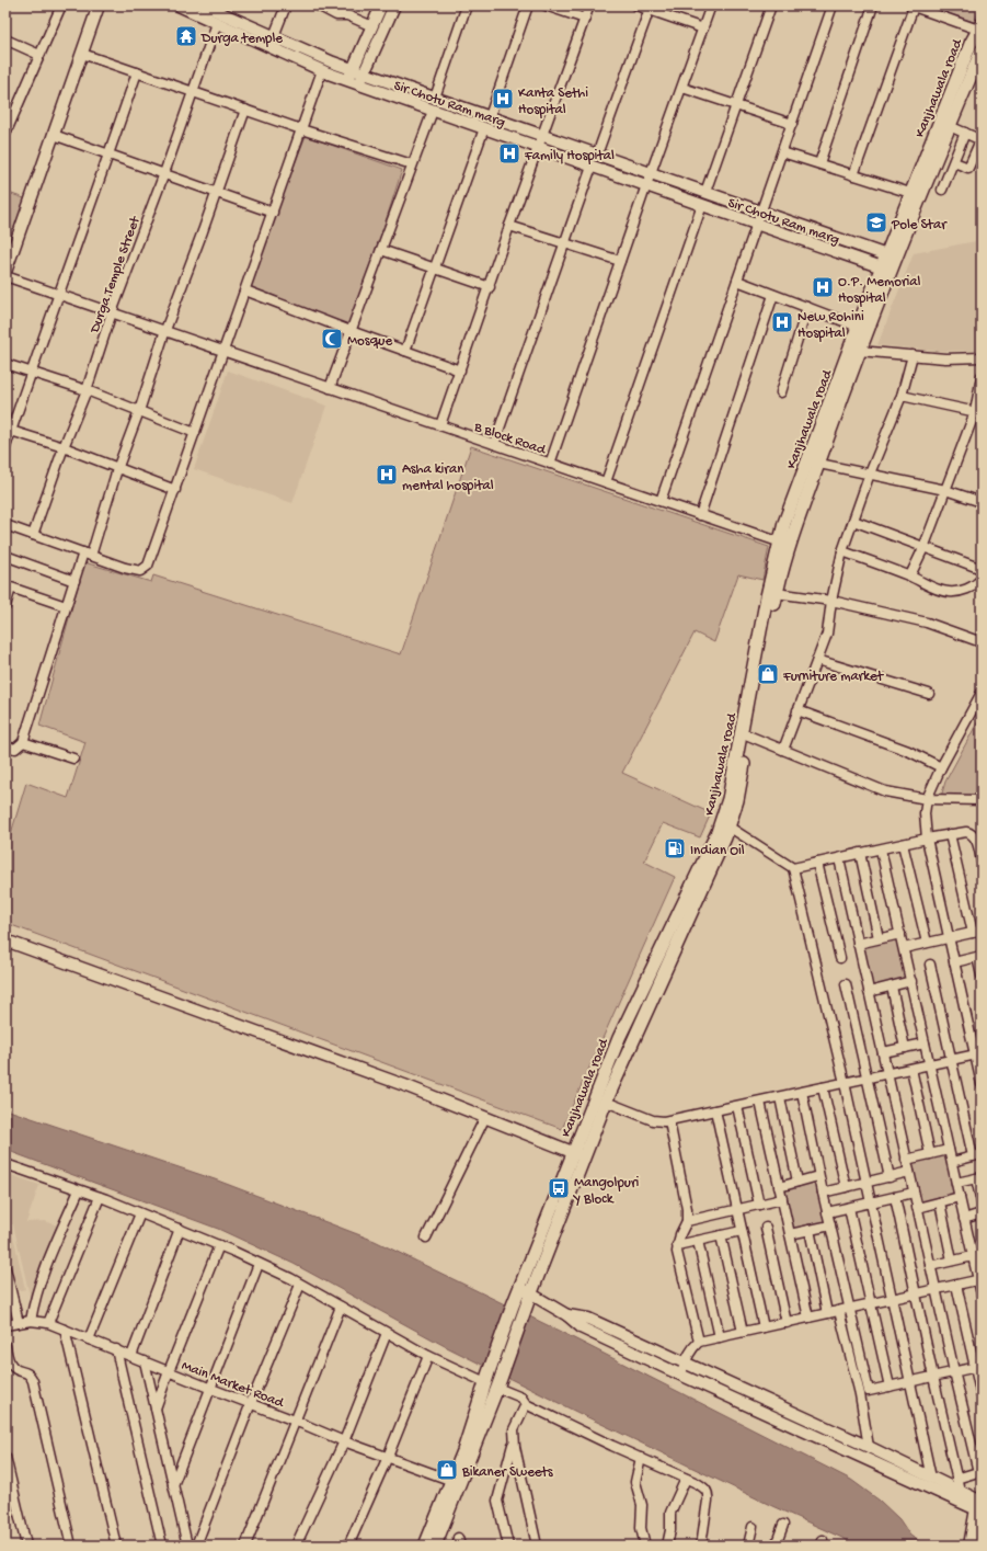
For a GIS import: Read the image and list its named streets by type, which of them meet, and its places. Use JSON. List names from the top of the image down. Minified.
{"streets":{"main road":["Kanjhawala road"],"street":["Sir Chotu Ram marg","Durga Temple Street","B Block Road","Main Market Road"]},"crossings":[["Kanjhawala road","Sir Chotu Ram marg"],["Kanjhawala road","B Block Road"],["Kanjhawala road","Main Market Road"],["Sir Chotu Ram marg","Durga Temple Street"],["Durga Temple Street","B Block Road"]],"places":{"temple":["Durga temple"],"hospital":["Kanta Sethi Hospital","Family Hospital","O.P. Memorial Hospital","New Rohini Hospital","Asha kiran mental hospital"],"school or university":["Pole Star"],"mosque":["Mosque"],"shop":["Furniture market","Bikaner Sweets"],"fuel station":["Indian Oil"],"bus stop":["Mangolpuri Y Block"]}}
